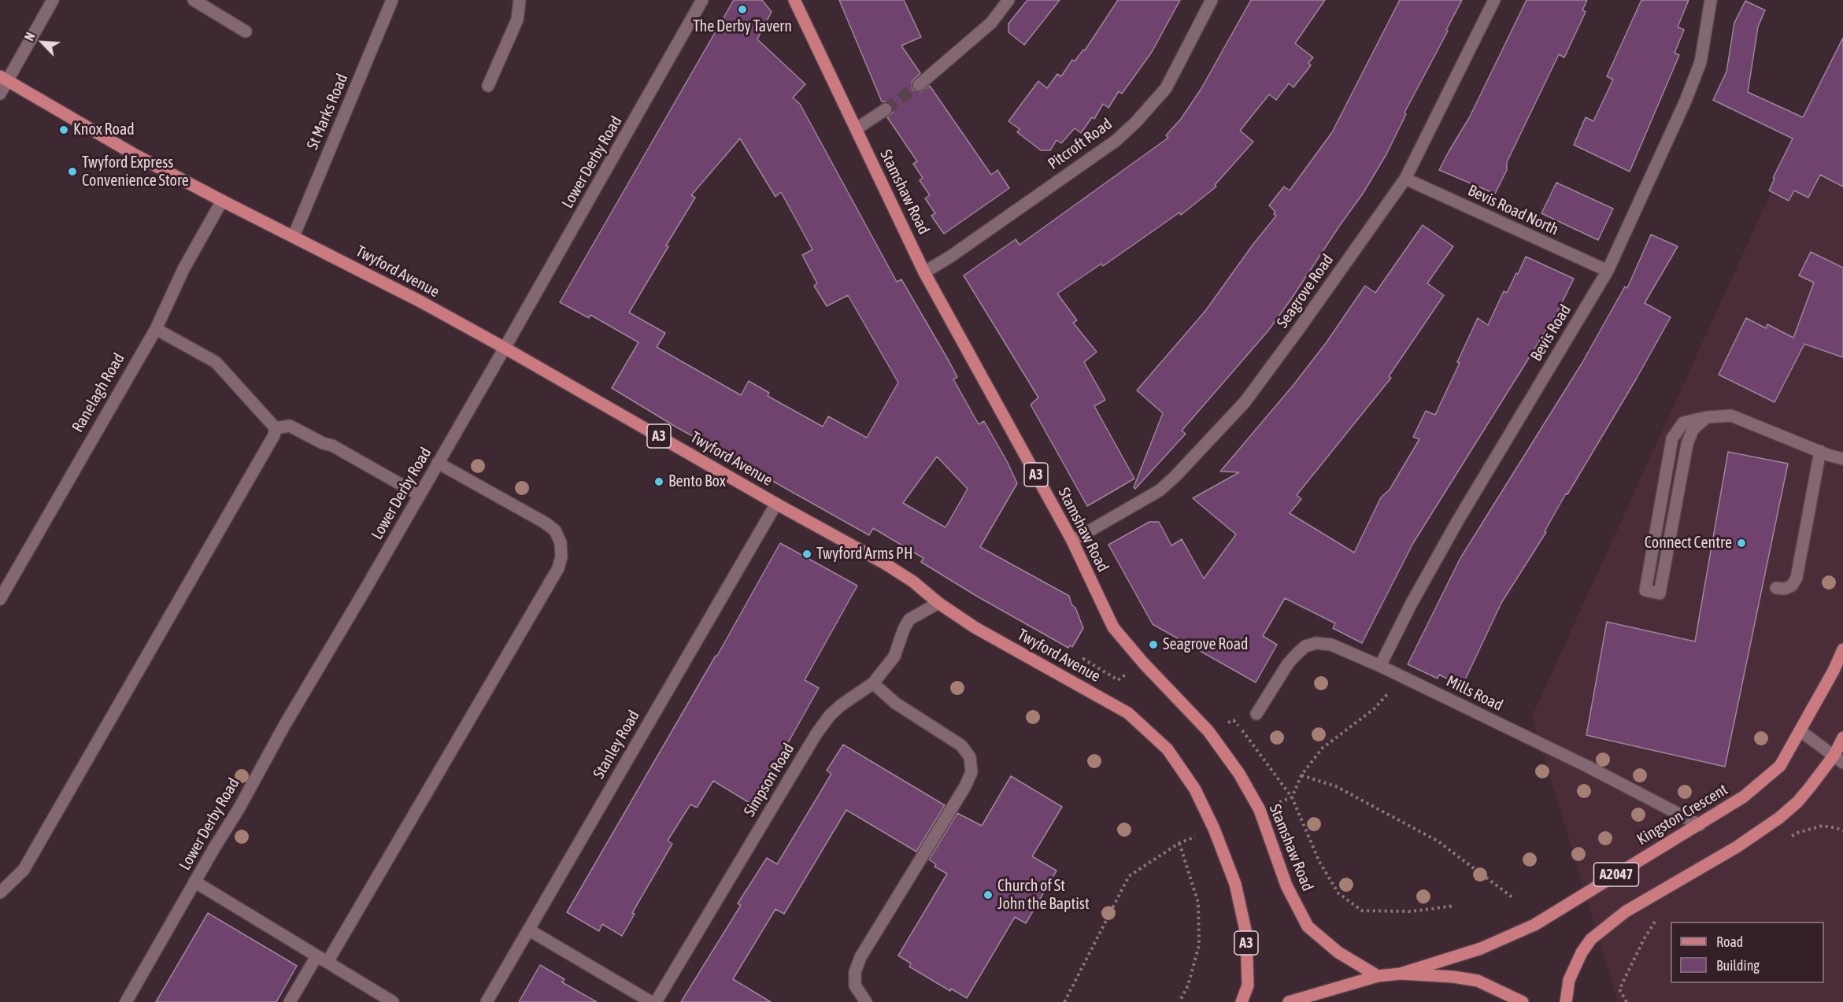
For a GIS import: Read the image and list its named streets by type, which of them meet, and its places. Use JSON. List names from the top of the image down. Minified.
{"streets":{"main road":["Stamshaw Road","Twyford Avenue","A3","Kingston Crescent","A2047"],"street":["St Marks Road","Pitcroft Road","Lower Derby Road","Bevis Road North","Seagrove Road","Bevis Road","Ranelagh Road","Mills Road","Stanley Road","Simpson Road"]},"crossings":[["St Marks Road","Twyford Avenue"],["Pitcroft Road","Stamshaw Road"],["Lower Derby Road","Twyford Avenue"],["Stamshaw Road","Seagrove Road"],["Bevis Road North","Seagrove Road"],["Bevis Road North","Bevis Road"],["Twyford Avenue","Ranelagh Road"],["Twyford Avenue","Stanley Road"],["Twyford Avenue","Simpson Road"],["Bevis Road","Mills Road"],["Mills Road","Kingston Crescent"]],"places":["The Derby Tavern","Knox Road","Twyford Express Convenience Store","Bento Box","Connect Centre","Twyford Arms PH","Seagrove Road","Church of St John the Baptist"],"legend":["Road","Building"],"north":"top left"}
